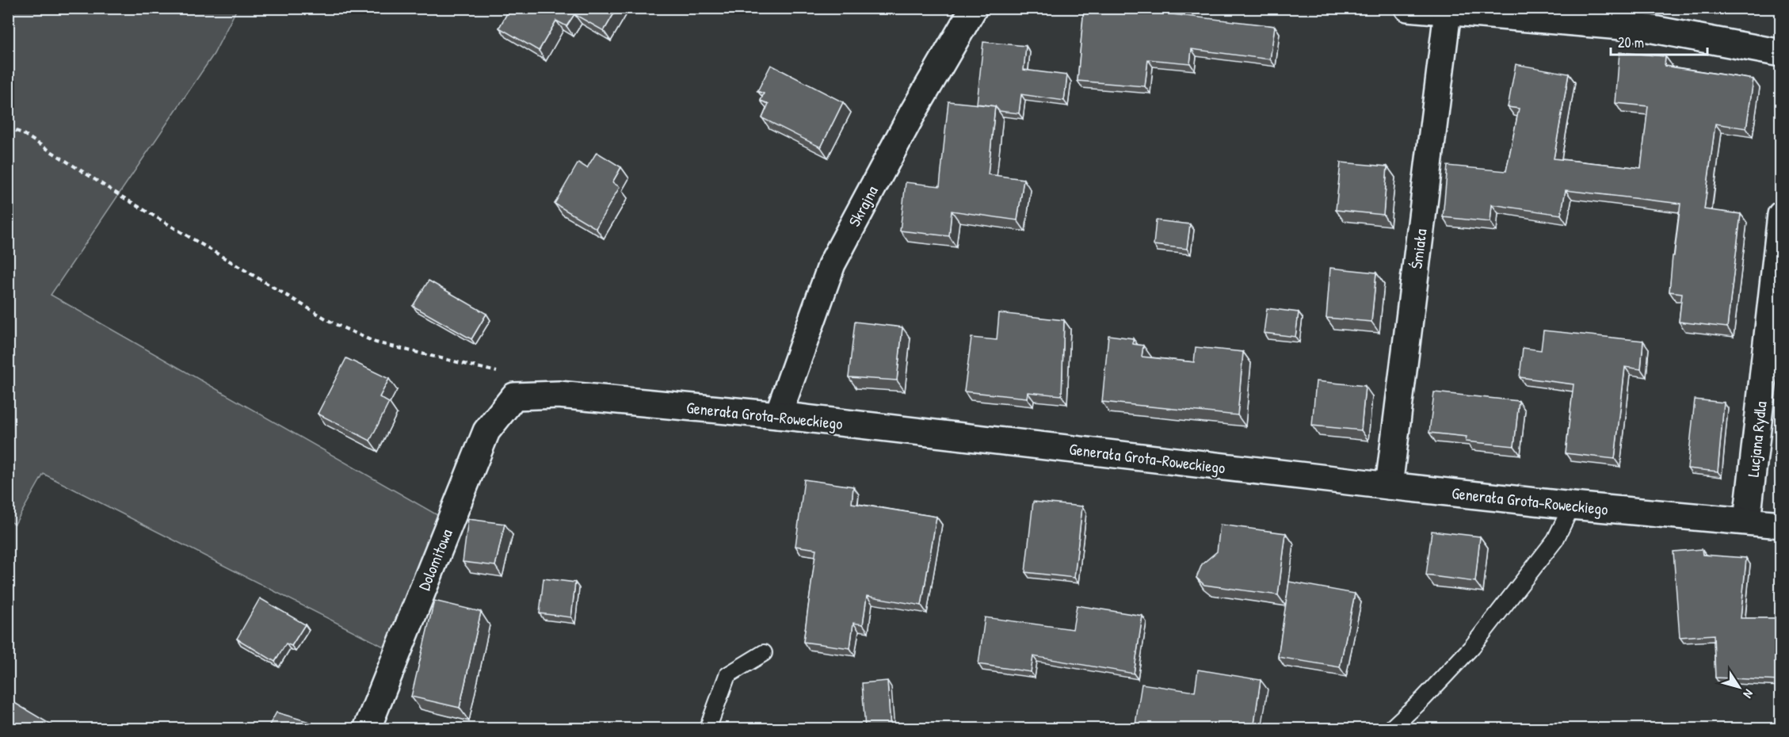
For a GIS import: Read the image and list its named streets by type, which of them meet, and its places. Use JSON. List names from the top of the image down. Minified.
{"streets":{"street":["Skrajna","Śmiała","Generała Grota-Roweckiego","Lucjana Rydla","Dolomitowa"]},"crossings":[["Skrajna","Generała Grota-Roweckiego"],["Śmiała","Generała Grota-Roweckiego"],["Generała Grota-Roweckiego","Lucjana Rydla"],["Generała Grota-Roweckiego","Dolomitowa"]],"scale_bar":"20 m","north":"bottom right"}
